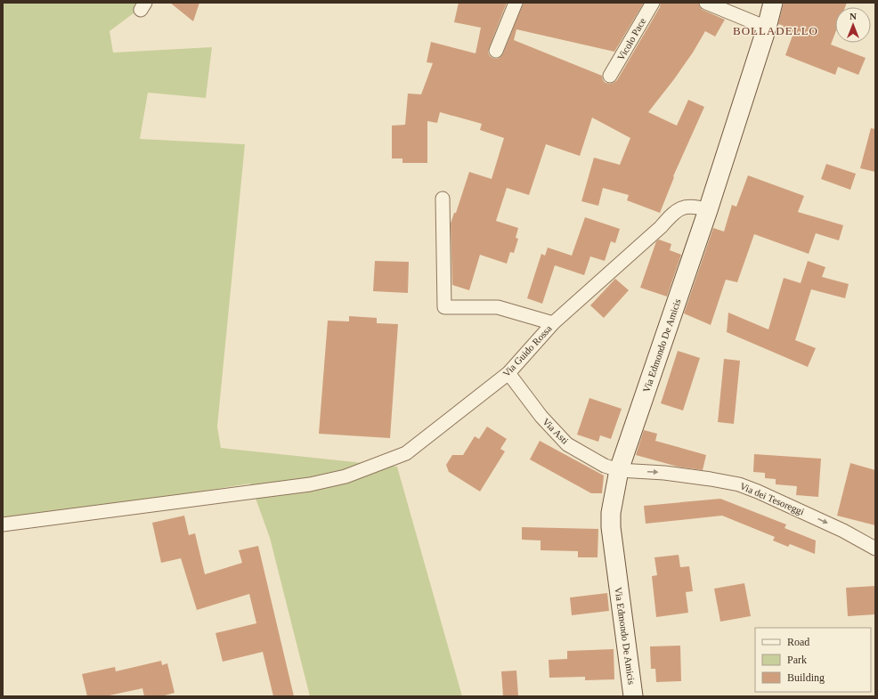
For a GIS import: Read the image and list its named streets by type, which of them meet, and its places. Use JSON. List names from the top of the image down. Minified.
{"streets":{"street":["Vicolo Pace","Via Edmondo De Amicis","Via Guido Rossa","Via Asti","Via dei Tesoreggi"]},"crossings":[["Via Edmondo De Amicis","Via Guido Rossa"],["Via Edmondo De Amicis","Via Asti"],["Via Edmondo De Amicis","Via dei Tesoreggi"],["Via Guido Rossa","Via Asti"],["Via Asti","Via dei Tesoreggi"]],"one_way":["Via dei Tesoreggi"],"districts":["BOLLADELLO"],"legend":["Road","Park","Building"],"north":"top"}
